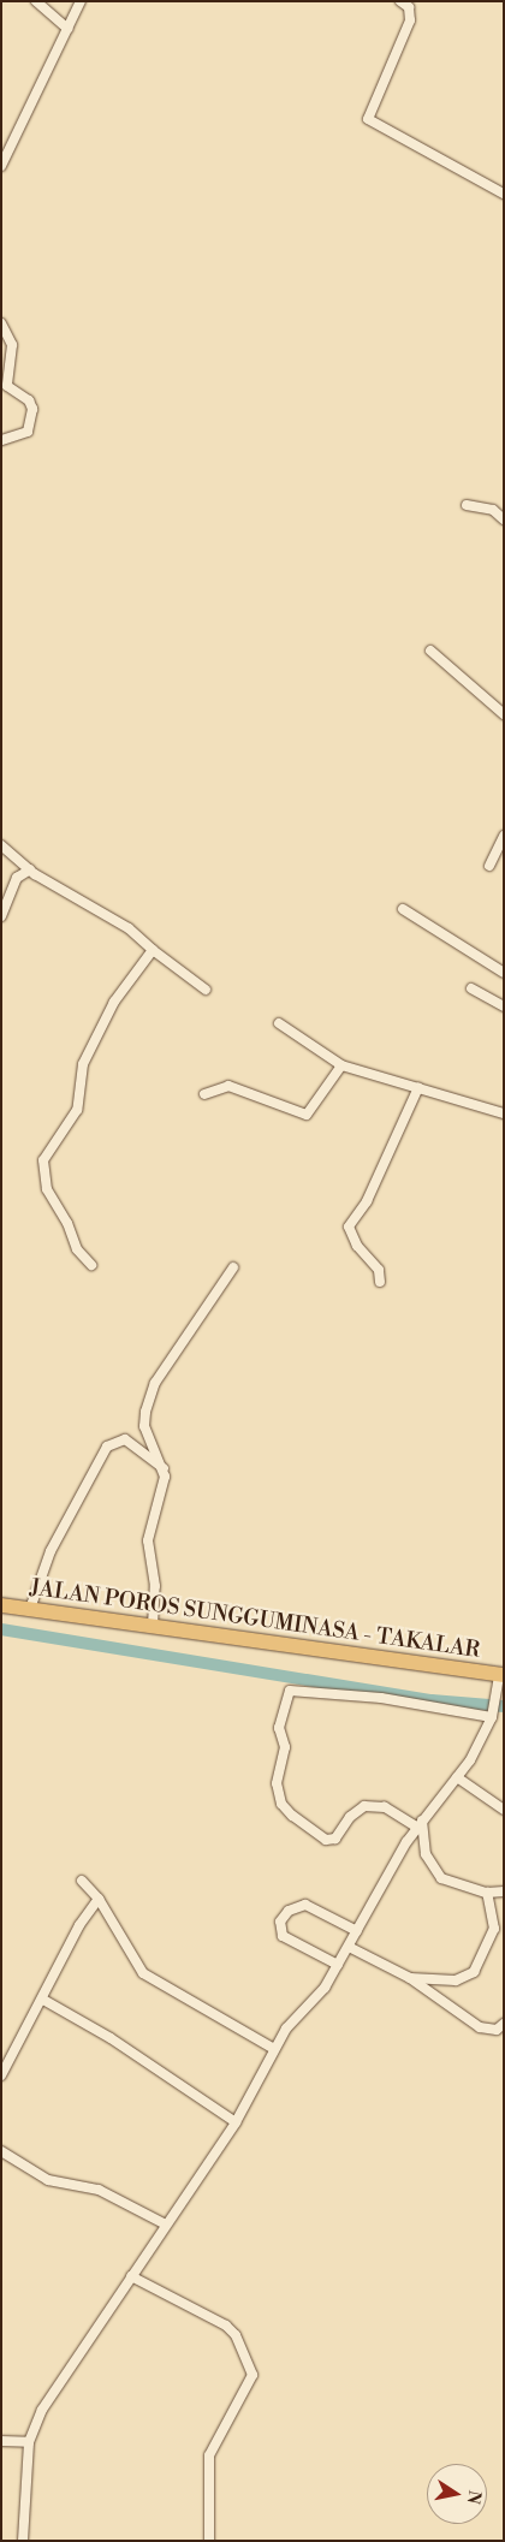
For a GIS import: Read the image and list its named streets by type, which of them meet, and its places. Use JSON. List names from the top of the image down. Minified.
{"streets":{"highway":["JALAN POROS SUNGGUMINASA - TAKALAR"]},"north":"right"}
